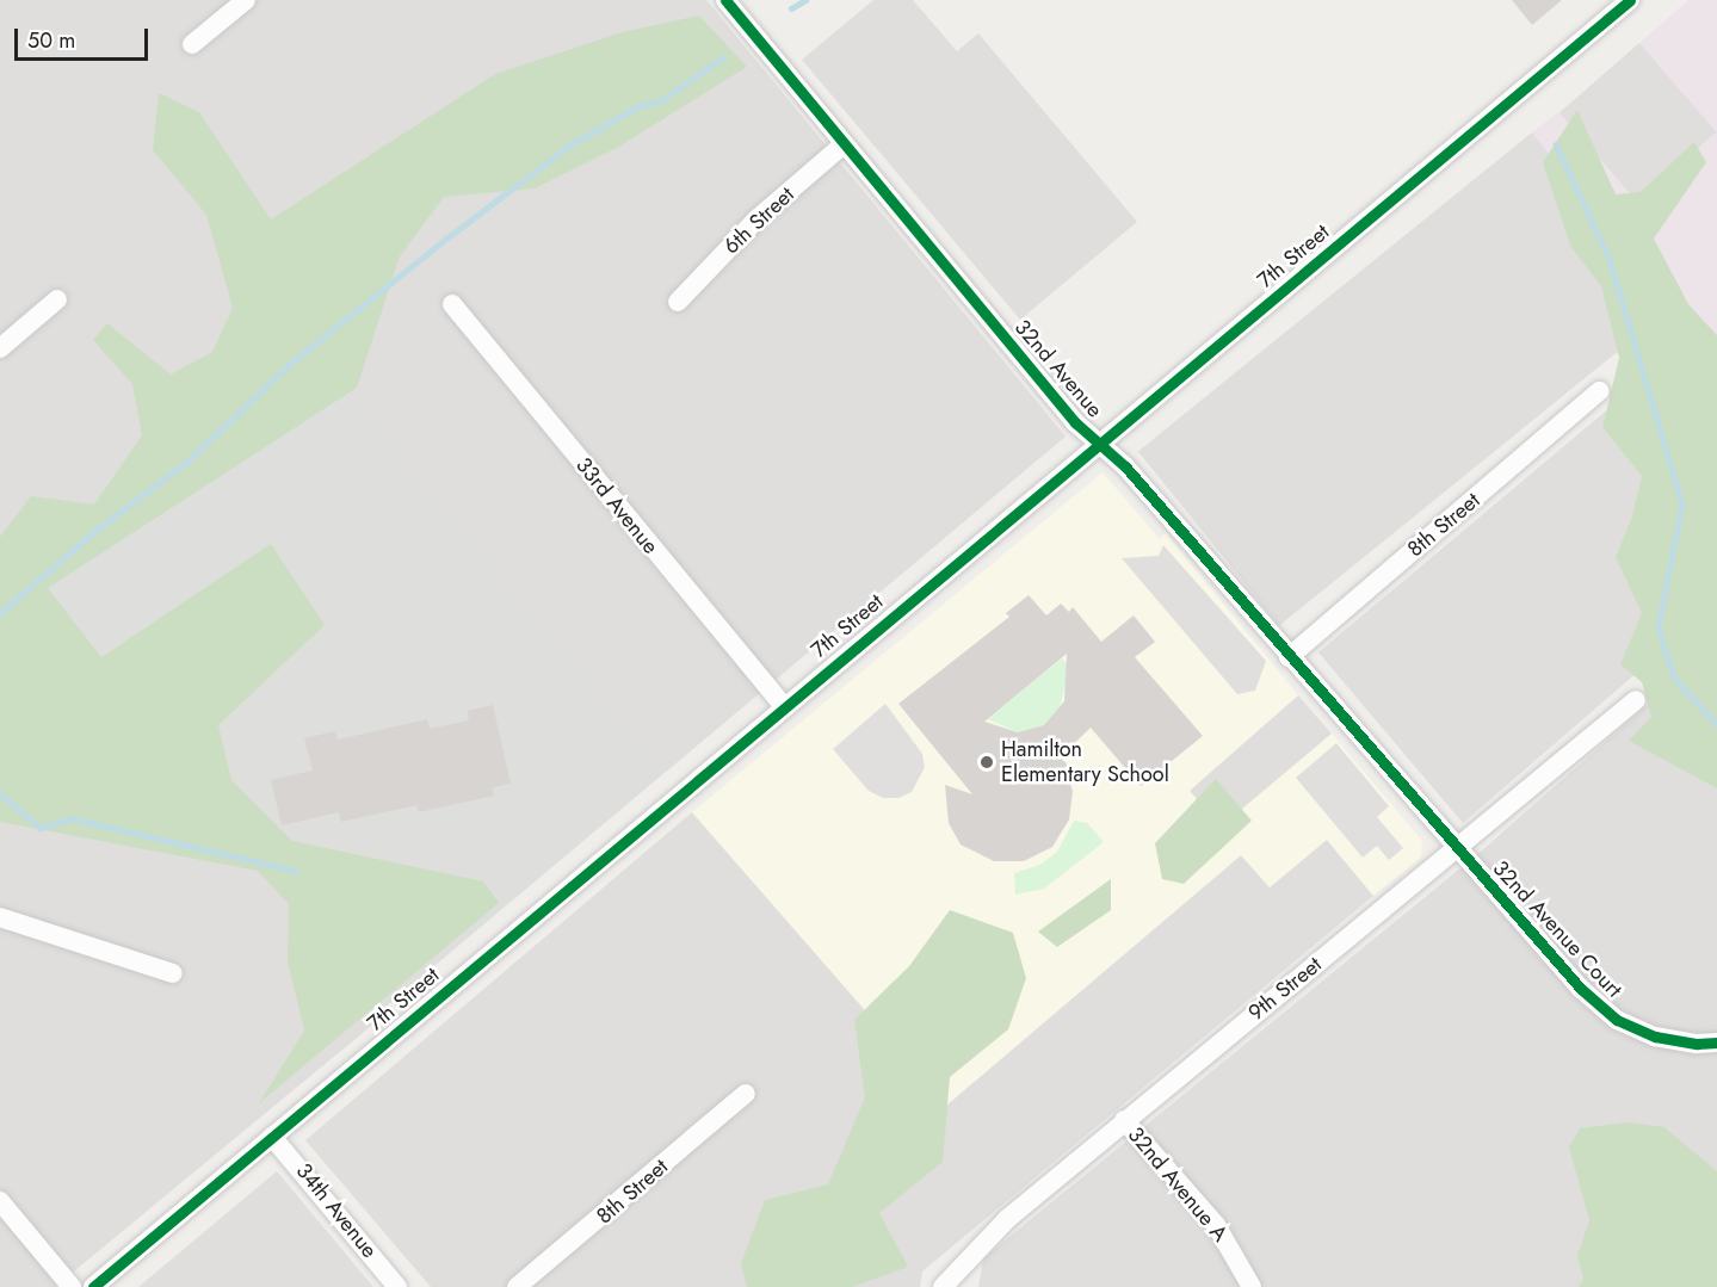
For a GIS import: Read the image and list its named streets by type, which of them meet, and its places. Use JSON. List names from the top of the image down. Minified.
{"streets":{"street":["6th Street","7th Street","32nd Avenue","33rd Avenue","8th Street","32nd Avenue Court","9th Street","32nd Avenue A","34th Avenue"]},"crossings":[["6th Street","32nd Avenue"],["7th Street","32nd Avenue"],["7th Street","33rd Avenue"],["7th Street","34th Avenue"],["32nd Avenue","8th Street"],["32nd Avenue","32nd Avenue Court"],["32nd Avenue","9th Street"],["32nd Avenue Court","9th Street"],["9th Street","32nd Avenue A"]],"places":["Hamilton Elementary School"],"scale_bar":"50 m"}
